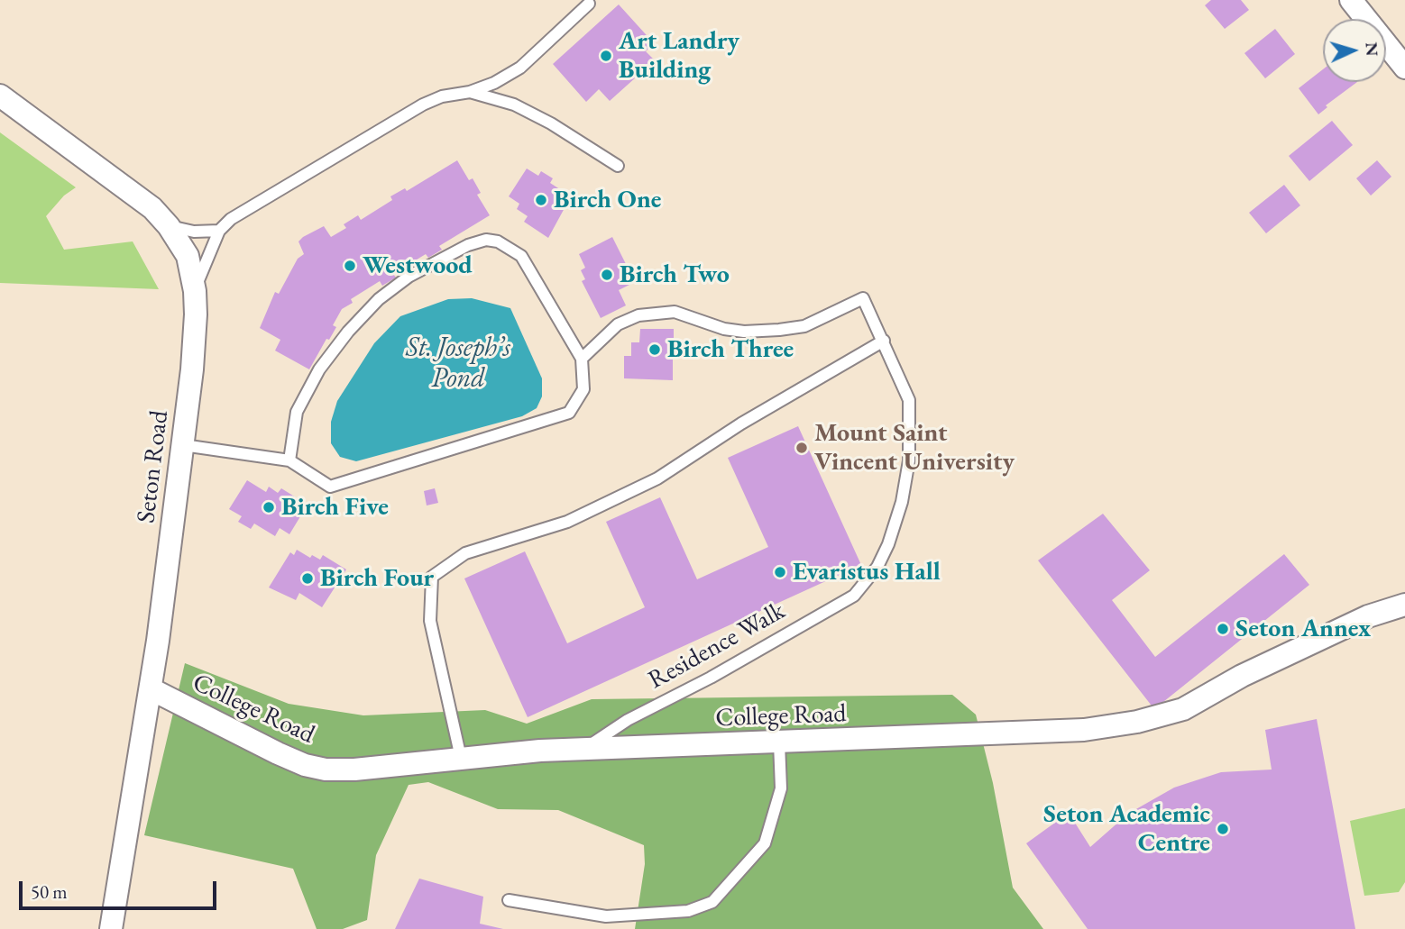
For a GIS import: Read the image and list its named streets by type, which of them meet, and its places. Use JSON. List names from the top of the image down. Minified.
{"streets":{"street":["Seton Road","College Road"],"lane":["Residence Walk"]},"crossings":[["Seton Road","College Road"],["Residence Walk","College Road"]],"water":["St. Joseph’s Pond"],"places":["Art Landry Building","Birch One","Westwood","Birch Two","Birch Three","Mount Saint Vincent University","Birch Five","Evaristus Hall","Birch Four","Seton Annex","Seton Academic Centre"],"scale_bar":"50 m","north":"right"}
